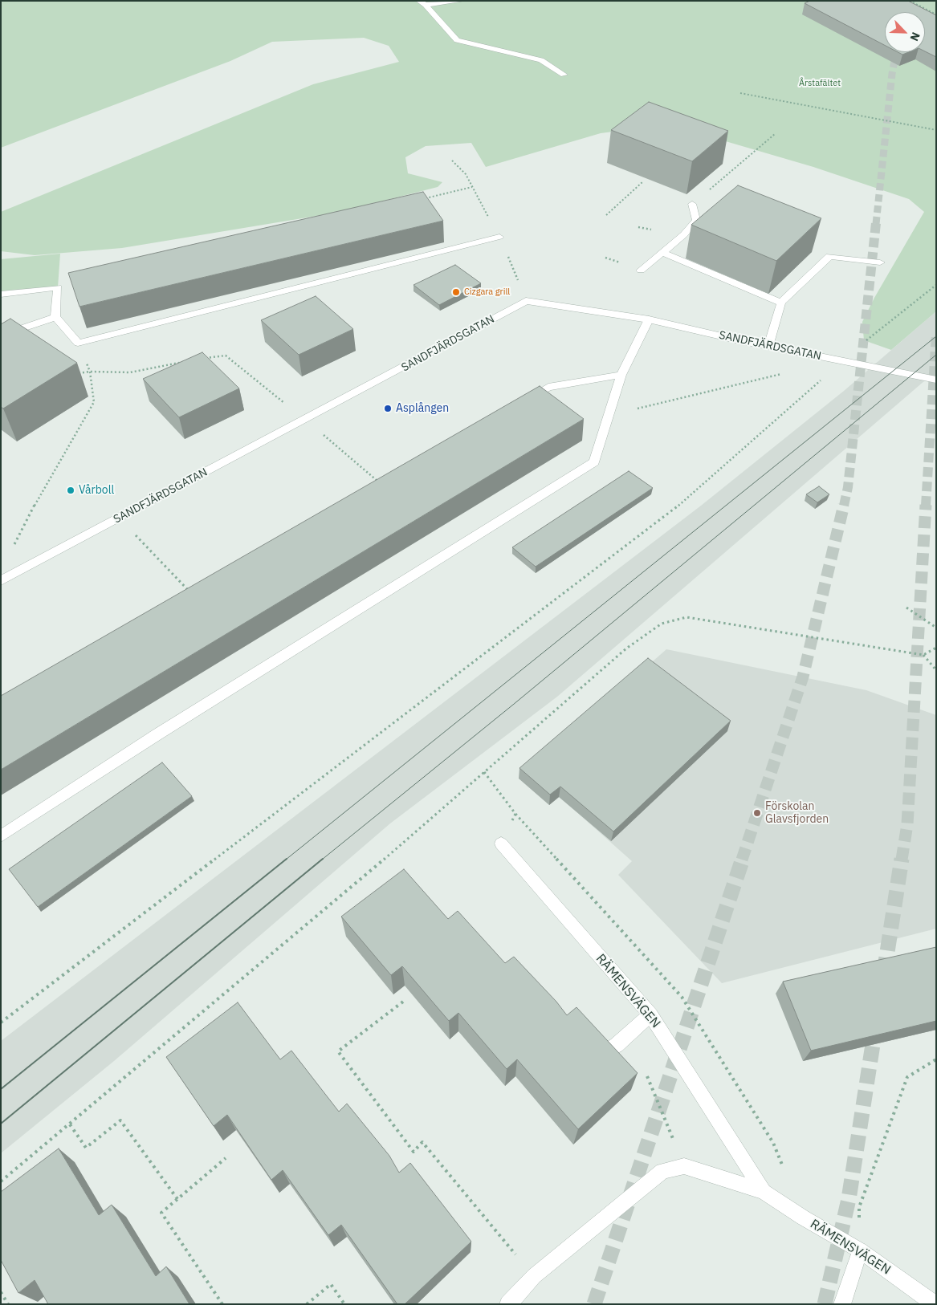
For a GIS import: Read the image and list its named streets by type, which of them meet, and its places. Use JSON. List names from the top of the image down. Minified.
{"streets":{"street":["SANDFJÄRDSGATAN","RÄMENSVÄGEN"]},"parks":["Årstafältet"],"places":["Cizgara grill","Asplången","Vårboll","Förskolan Glavsfjorden"],"north":"bottom right"}
